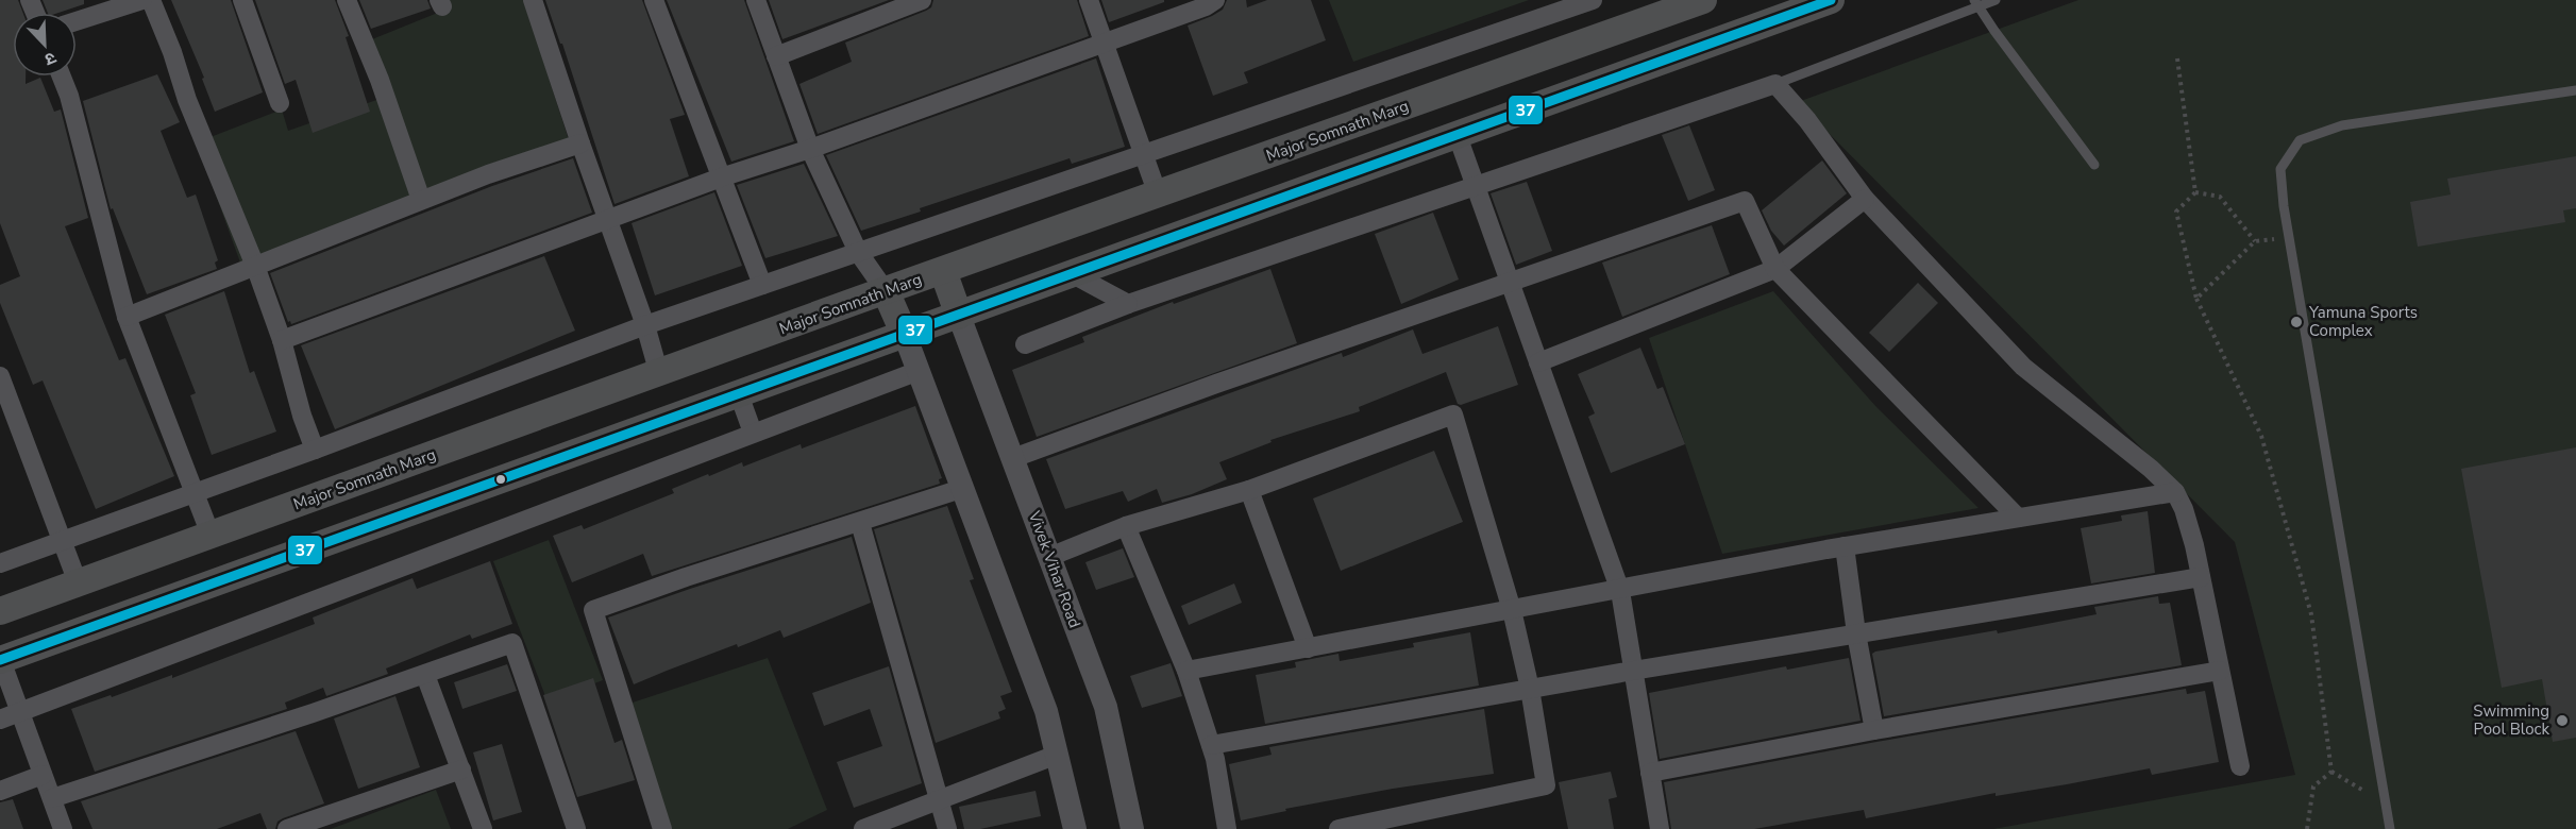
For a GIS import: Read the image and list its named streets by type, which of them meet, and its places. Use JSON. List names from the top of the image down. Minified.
{"streets":{"main road":["Major Somnath Marg"],"street":["Vivek Vihar Road"]},"places":["Yamuna Sports Complex","Swimming Pool Block"],"lines":["transit line 37"],"north":"bottom right"}
